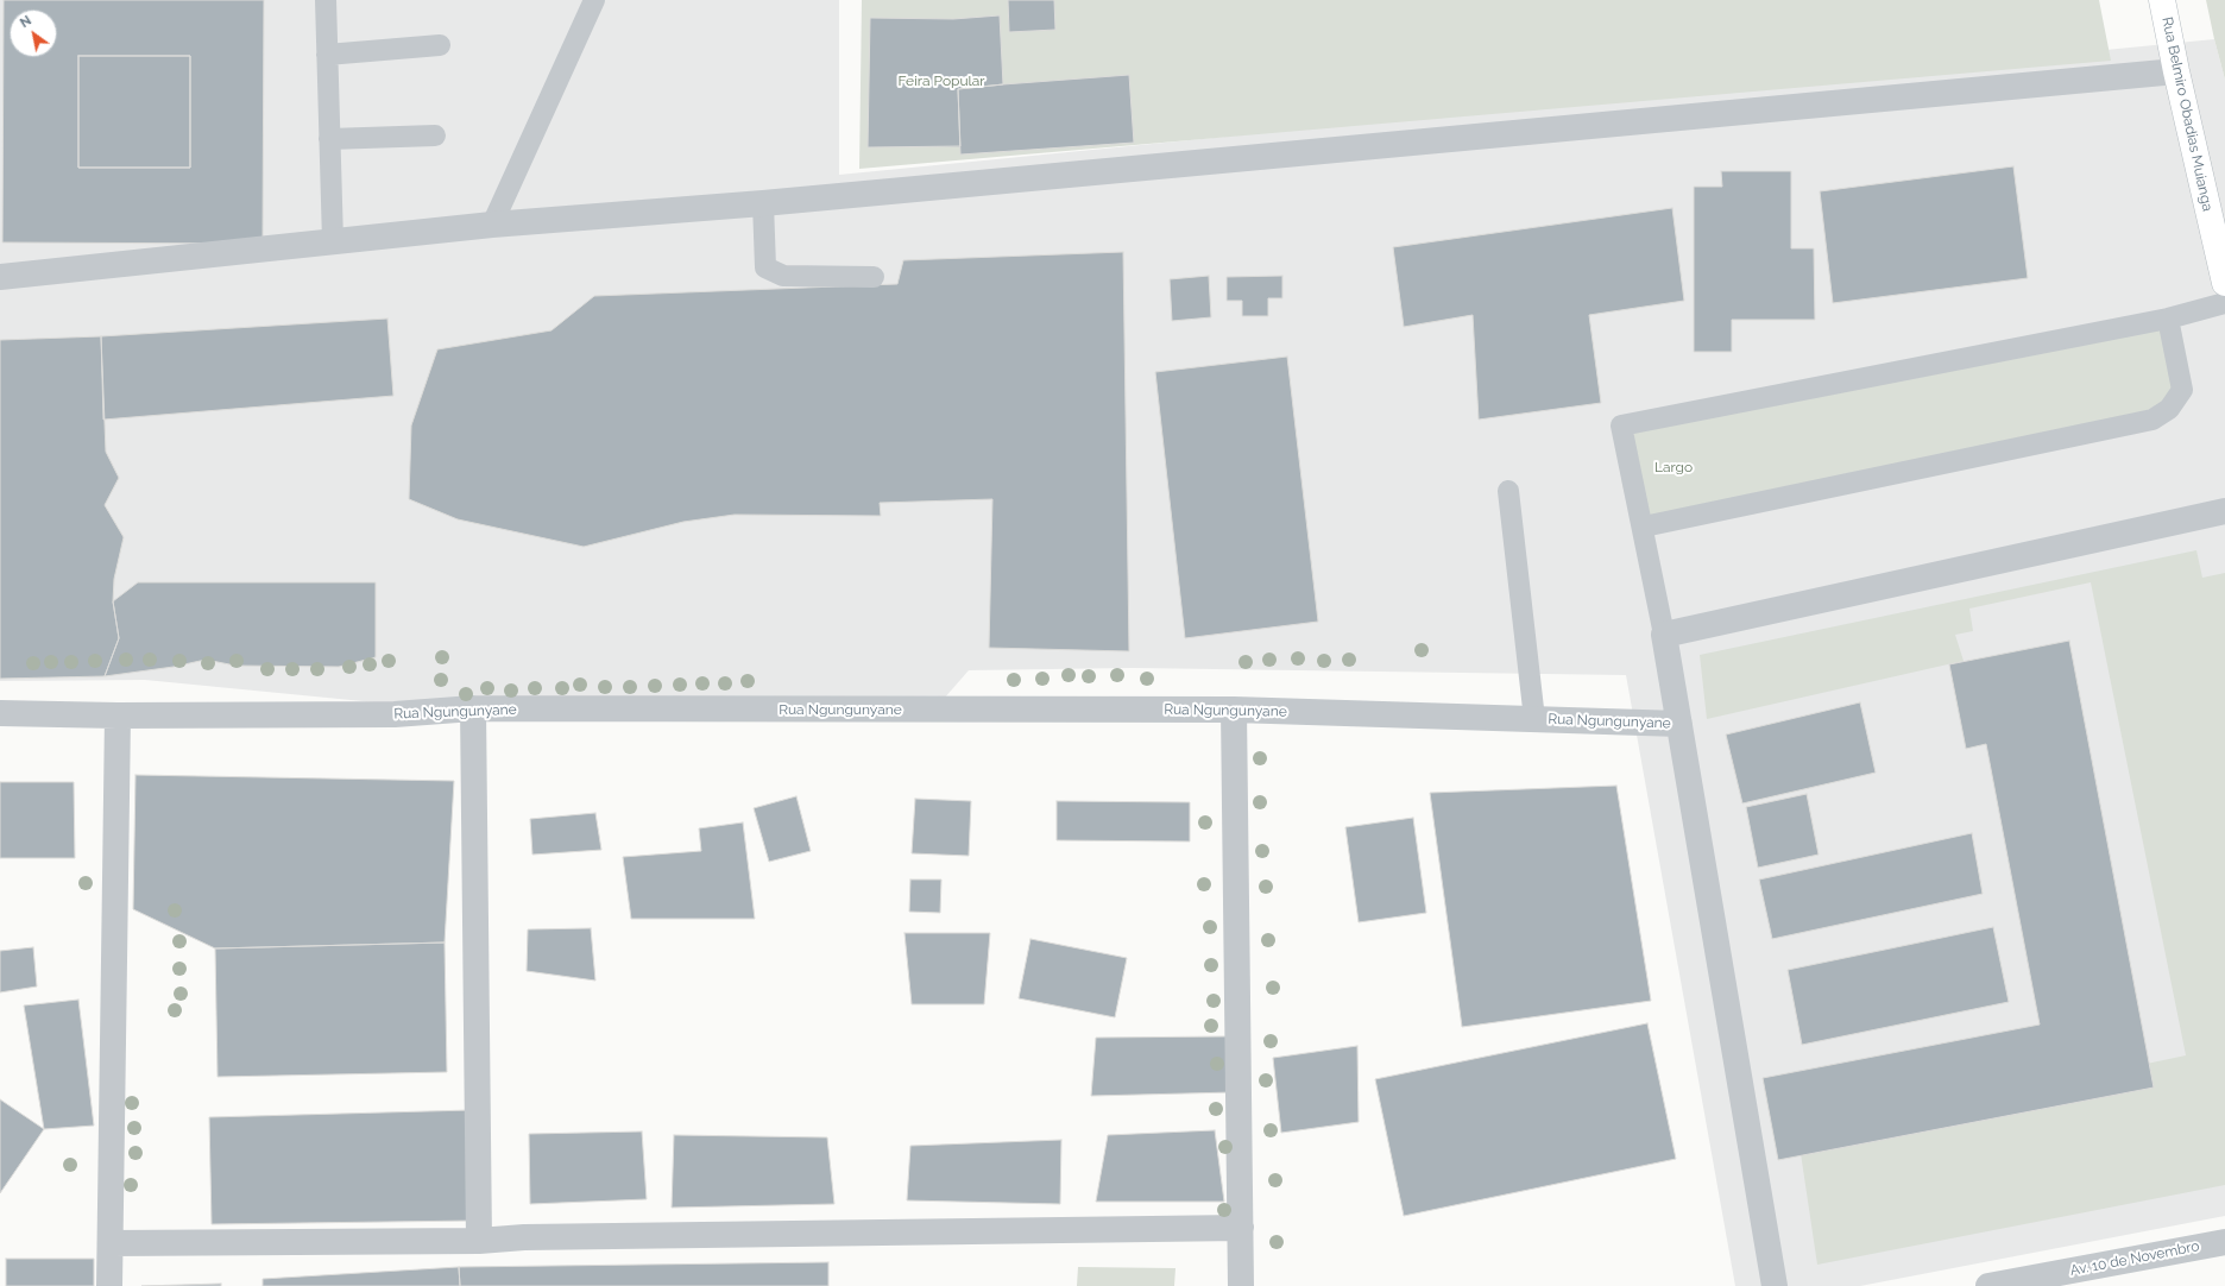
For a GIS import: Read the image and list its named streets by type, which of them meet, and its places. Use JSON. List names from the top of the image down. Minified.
{"streets":{"street":["Rua Belmiro Obadias Muianga","Rua Ngungunyane","Av. 10 de Novembro"]},"parks":["Feira Popular","Largo"],"north":"top left"}
